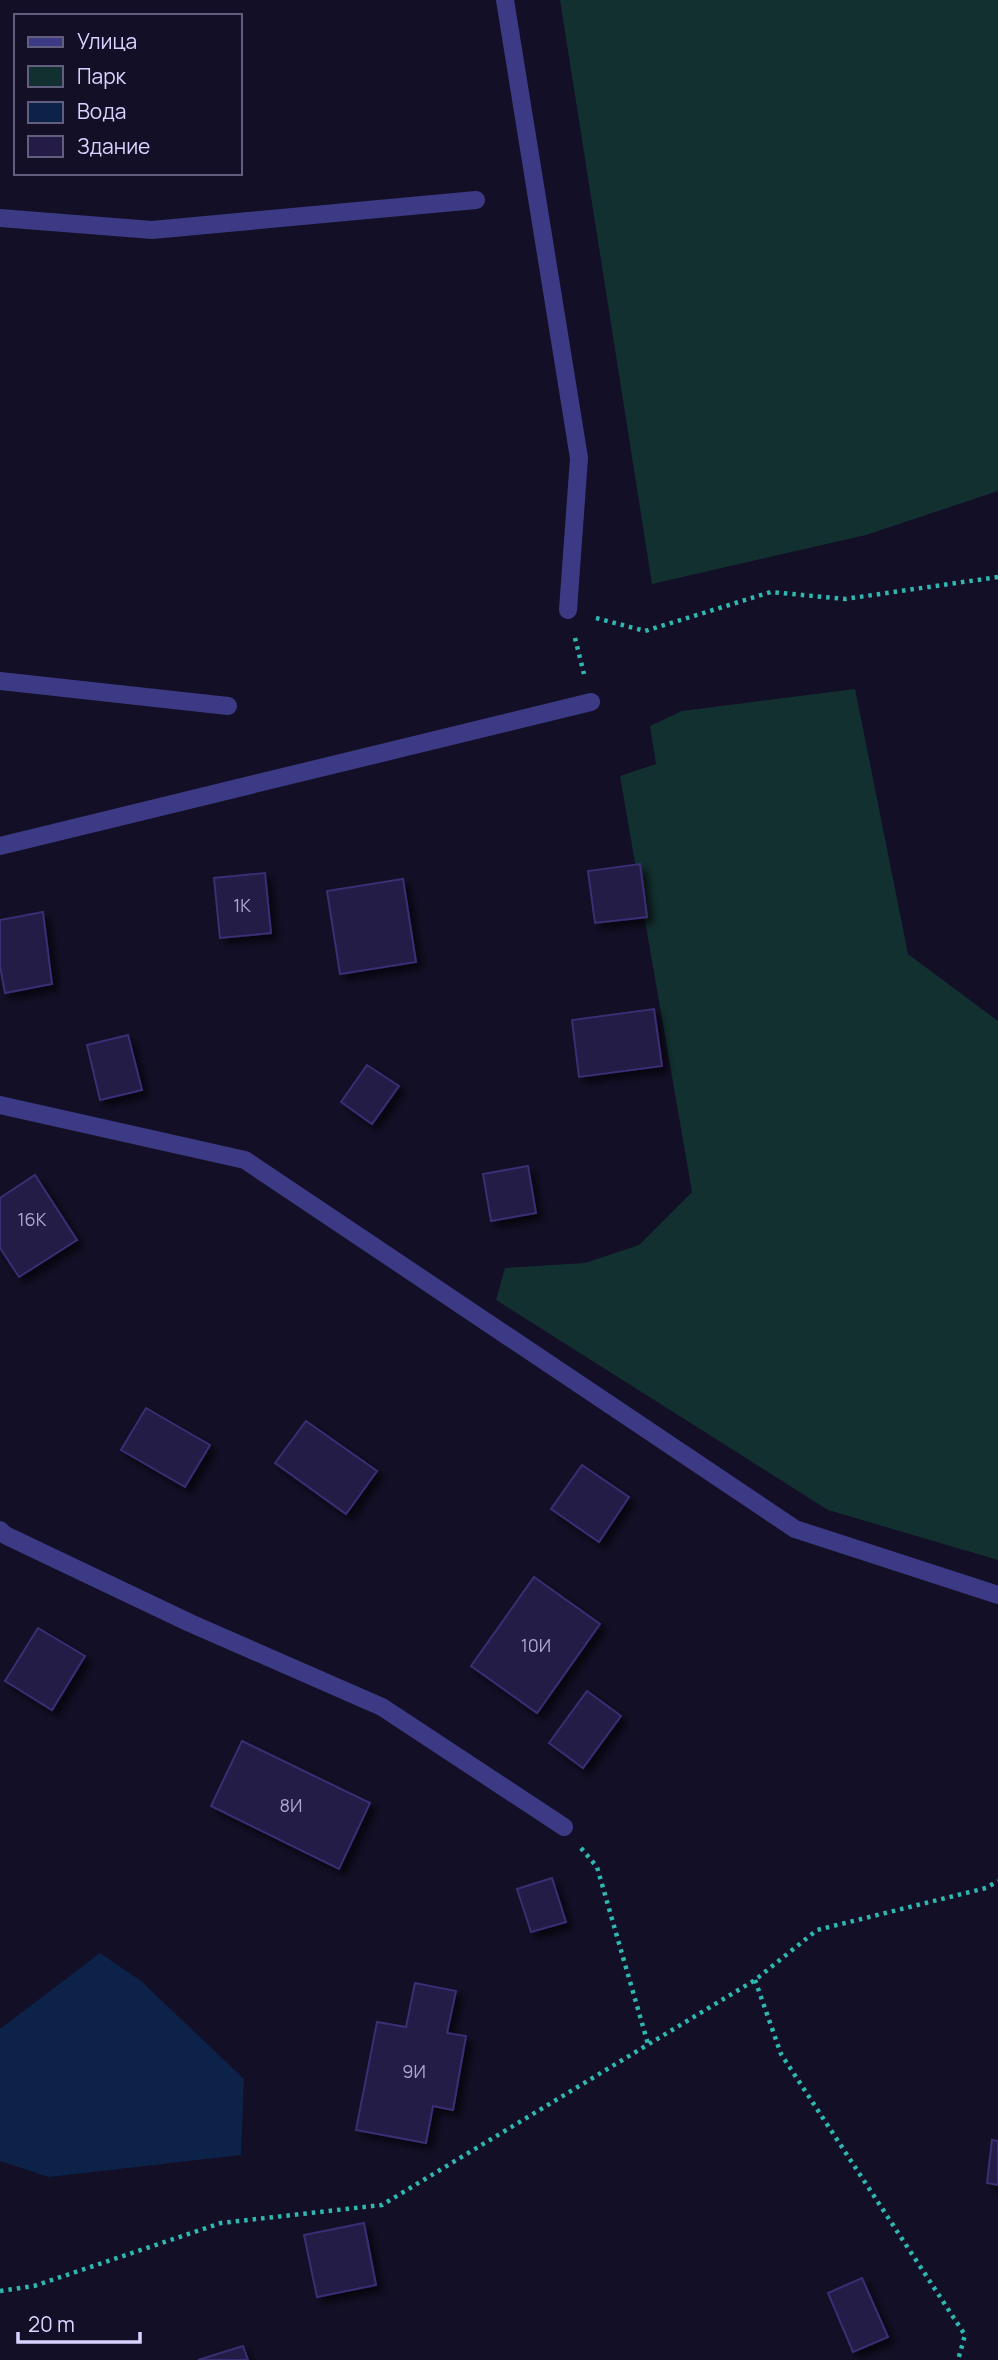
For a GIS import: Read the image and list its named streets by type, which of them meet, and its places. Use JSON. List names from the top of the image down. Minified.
{"house_numbers":["1К","16К","10И","8И","9И"],"legend":["Улица","Парк","Вода","Здание"],"scale_bar":"20 m"}
